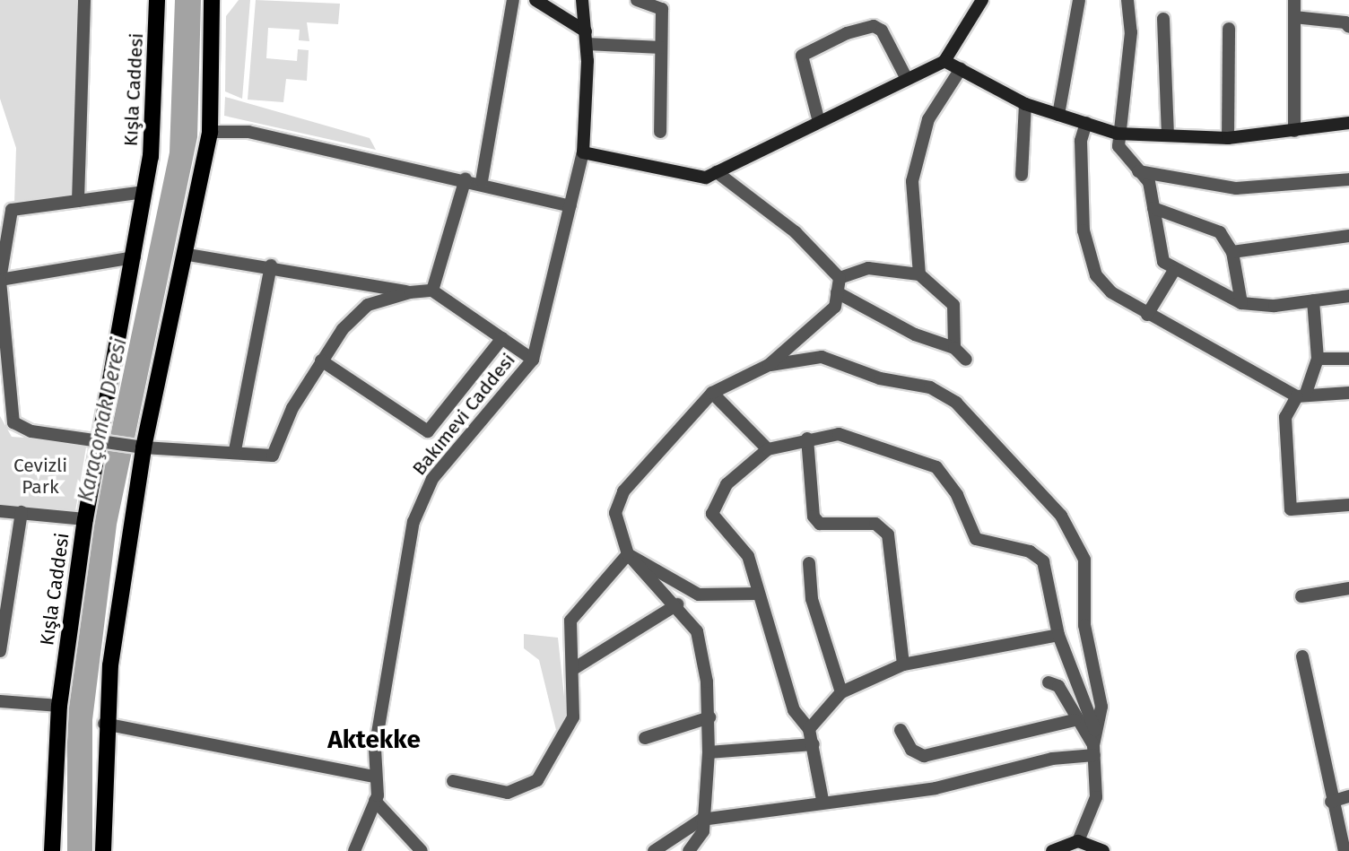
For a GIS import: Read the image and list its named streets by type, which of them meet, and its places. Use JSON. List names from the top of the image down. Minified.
{"streets":{"main road":["Kışla Caddesi"],"street":["Bakımevi Caddesi"]},"districts":["Aktekke"],"water":["Karaçomak Deresi"],"parks":["Cevizli Park"]}
